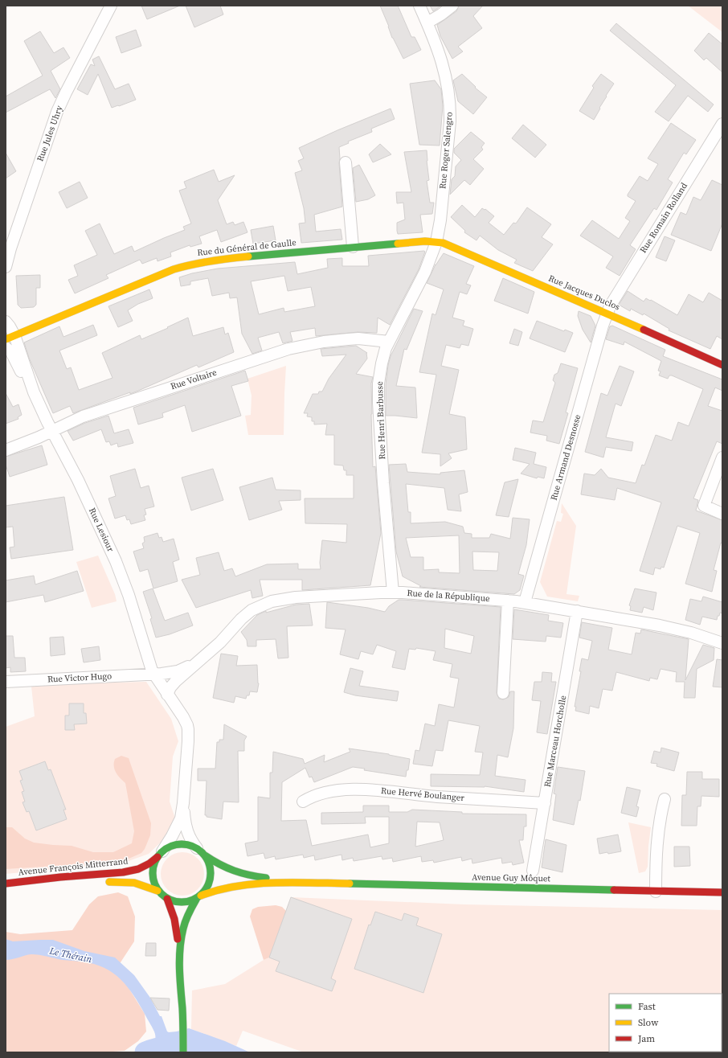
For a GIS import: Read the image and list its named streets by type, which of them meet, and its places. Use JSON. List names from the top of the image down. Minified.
{"streets":{"main road":["Rue du Général de Gaulle","Rue Jacques Duclos","Avenue François Mitterrand","Avenue Guy Môquet"],"street":["Rue Jules Uhry","Rue Roger Salengro","Rue Romain Rolland","Rue Voltaire","Rue Henri Barbusse","Rue Armand Desnosse","Rue Lesiour","Rue de la République","Rue Victor Hugo","Rue Marceau Horcholle","Rue Hervé Boulanger"]},"crossings":[["Rue Roger Salengro","Rue du Général de Gaulle"],["Rue Roger Salengro","Rue Jacques Duclos"],["Rue Roger Salengro","Rue Henri Barbusse"],["Rue Romain Rolland","Rue Jacques Duclos"],["Rue Romain Rolland","Rue Armand Desnosse"],["Rue du Général de Gaulle","Rue Jacques Duclos"],["Rue du Général de Gaulle","Rue Henri Barbusse"],["Rue du Général de Gaulle","Rue Lesiour"],["Rue Jacques Duclos","Rue Henri Barbusse"],["Rue Jacques Duclos","Rue Armand Desnosse"],["Rue Voltaire","Rue Henri Barbusse"],["Rue Voltaire","Rue Lesiour"],["Rue Henri Barbusse","Rue de la République"],["Rue Armand Desnosse","Rue de la République"],["Rue Lesiour","Rue de la République"],["Rue Lesiour","Rue Victor Hugo"],["Rue de la République","Rue Victor Hugo"],["Rue de la République","Rue Marceau Horcholle"],["Rue Marceau Horcholle","Rue Hervé Boulanger"],["Avenue François Mitterrand","Avenue Guy Môquet"]],"water":["Le Thérain"],"legend":["Fast","Slow","Jam"]}
